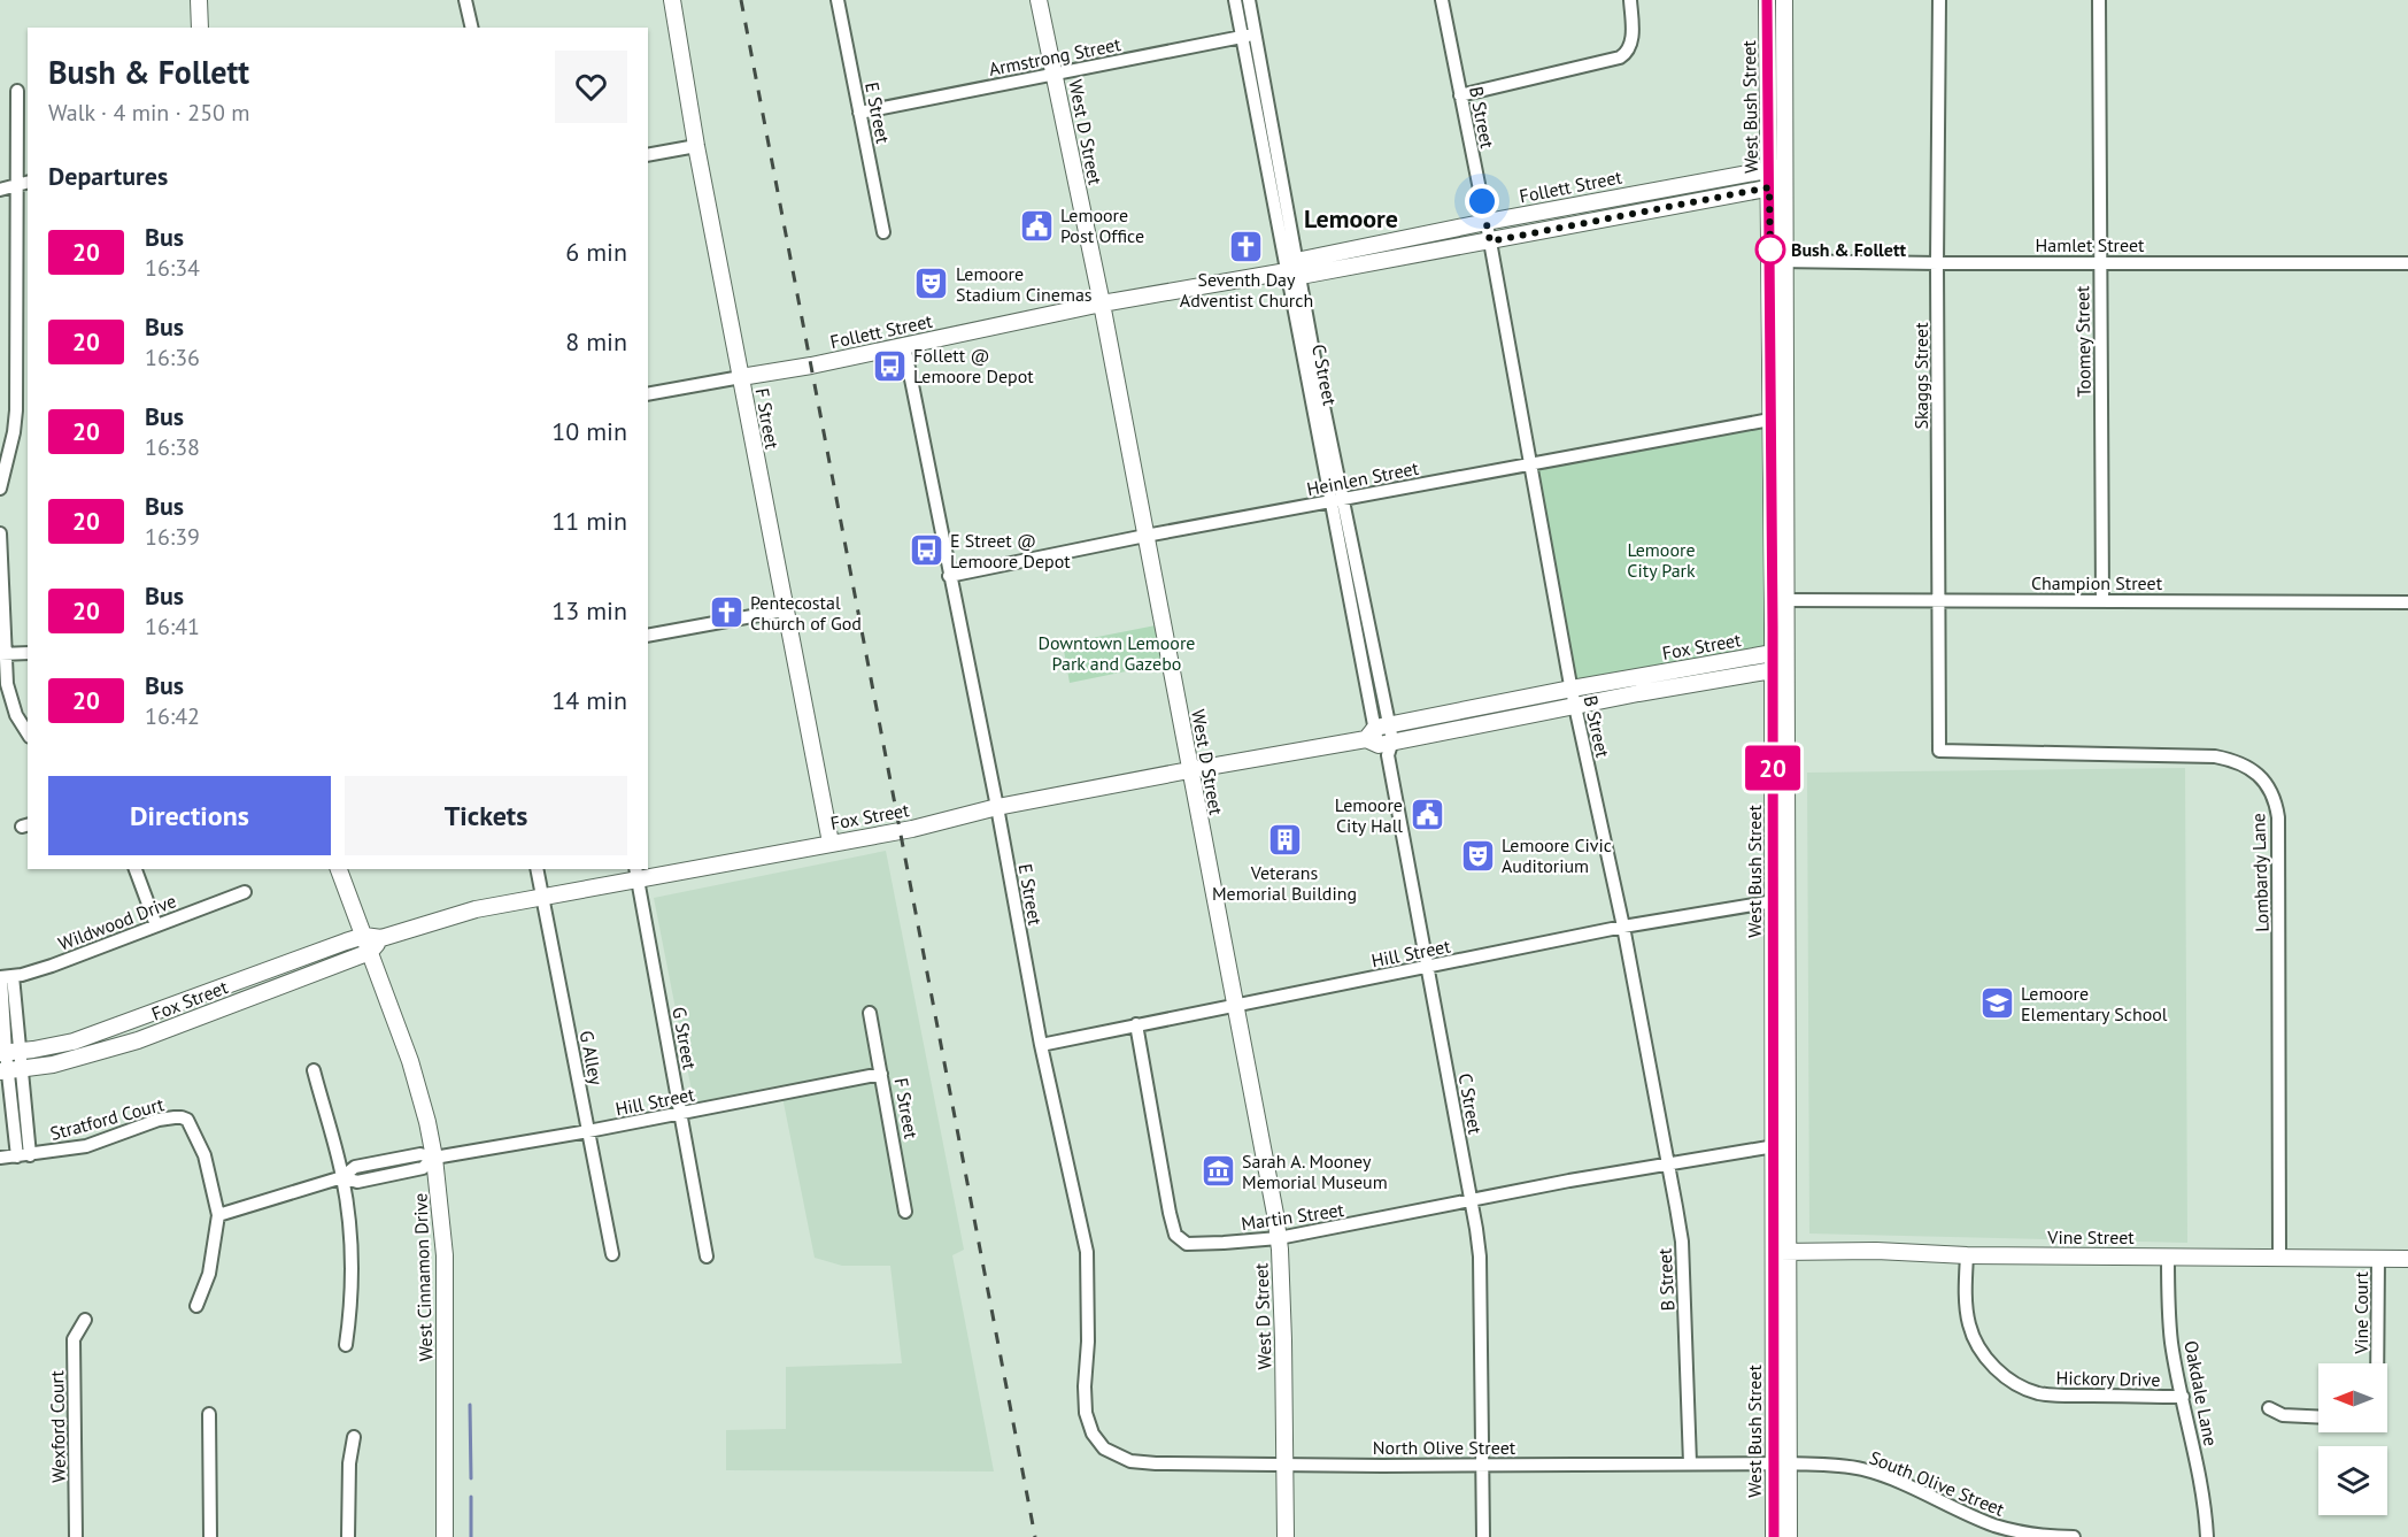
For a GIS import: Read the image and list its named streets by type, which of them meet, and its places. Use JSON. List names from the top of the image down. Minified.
{"streets":{"street":["Armstrong Street","West Bush Street","E Street","B Street","West D Street","Follett Street","Hamlet Street","Toomey Street","C Street","Skaggs Street","F Street","Heinlen Street","Champion Street","Fox Street","Lombardy Lane","Wildwood Drive","Hill Street","G Street","G Alley","Stratford Court","Martin Street","Vine Street","West Cinnamon Drive","Vine Court","Hickory Drive","Oakdale Lane","Wexford Court","North Olive Street","South Olive Street"]},"crossings":[["Armstrong Street","E Street"],["Armstrong Street","West D Street"],["Armstrong Street","C Street"],["West Bush Street","Follett Street"],["West Bush Street","Hamlet Street"],["West Bush Street","Heinlen Street"],["West Bush Street","Champion Street"],["West Bush Street","Fox Street"],["West Bush Street","Hill Street"],["West Bush Street","Martin Street"],["West Bush Street","Vine Street"],["West Bush Street","North Olive Street"],["West Bush Street","South Olive Street"],["E Street","Follett Street"],["E Street","Heinlen Street"],["E Street","Fox Street"],["E Street","Hill Street"],["E Street","North Olive Street"],["B Street","Follett Street"],["B Street","Heinlen Street"],["B Street","Fox Street"],["B Street","Hill Street"],["B Street","Martin Street"],["B Street","North Olive Street"],["West D Street","Follett Street"],["West D Street","Heinlen Street"],["West D Street","Fox Street"],["West D Street","Hill Street"],["West D Street","Martin Street"],["West D Street","North Olive Street"],["Follett Street","C Street"],["Follett Street","F Street"],["Hamlet Street","Toomey Street"],["Hamlet Street","Skaggs Street"],["Toomey Street","Champion Street"],["C Street","Heinlen Street"],["C Street","Fox Street"],["C Street","Hill Street"],["C Street","Martin Street"],["C Street","North Olive Street"],["Skaggs Street","Champion Street"],["Skaggs Street","Lombardy Lane"],["F Street","Fox Street"],["F Street","Hill Street"],["Fox Street","G Street"],["Fox Street","G Alley"],["Fox Street","West Cinnamon Drive"],["Lombardy Lane","Vine Street"],["Hill Street","G Street"],["Hill Street","G Alley"],["Hill Street","Stratford Court"],["Hill Street","Martin Street"],["Hill Street","West Cinnamon Drive"],["Vine Street","Vine Court"],["Vine Street","Hickory Drive"],["Vine Street","Oakdale Lane"],["Hickory Drive","Oakdale Lane"],["North Olive Street","South Olive Street"]],"districts":["Lemoore"],"parks":["Lemoore City Park","Downtown Lemoore Park and Gazebo"],"places":{"public building":["Lemoore Post Office","Lemoore City Hall"],"church":["Seventh Day Adventist Church","Pentecostal Church of God"],"other":["Bush & Follett"],"theatre":["Lemoore Stadium Cinemas","Lemoore Civic Auditorium"],"bus stop":["Follett @ Lemoore Depot","E Street @ Lemoore Depot"],"building":["Veterans Memorial Building"],"school or university":["Lemoore Elementary School"],"museum":["Sarah A. Mooney Memorial Museum"]},"lines":["bus line 20"],"north":"left","page":{"on_map":"20","heading":[["Bush & Follett","Walk · 4 min · 250 m"],"Departures"],"list":[{"mark":"20","name":"Bus","note":"16:34","value":"6 min"},{"mark":"20","name":"Bus","note":"16:36","value":"8 min"},{"mark":"20","name":"Bus","note":"16:38","value":"10 min"},{"mark":"20","name":"Bus","note":"16:39","value":"11 min"},{"mark":"20","name":"Bus","note":"16:41","value":"13 min"},{"mark":"20","name":"Bus","note":"16:42","value":"14 min"}],"buttons":["Directions","Tickets"]}}
